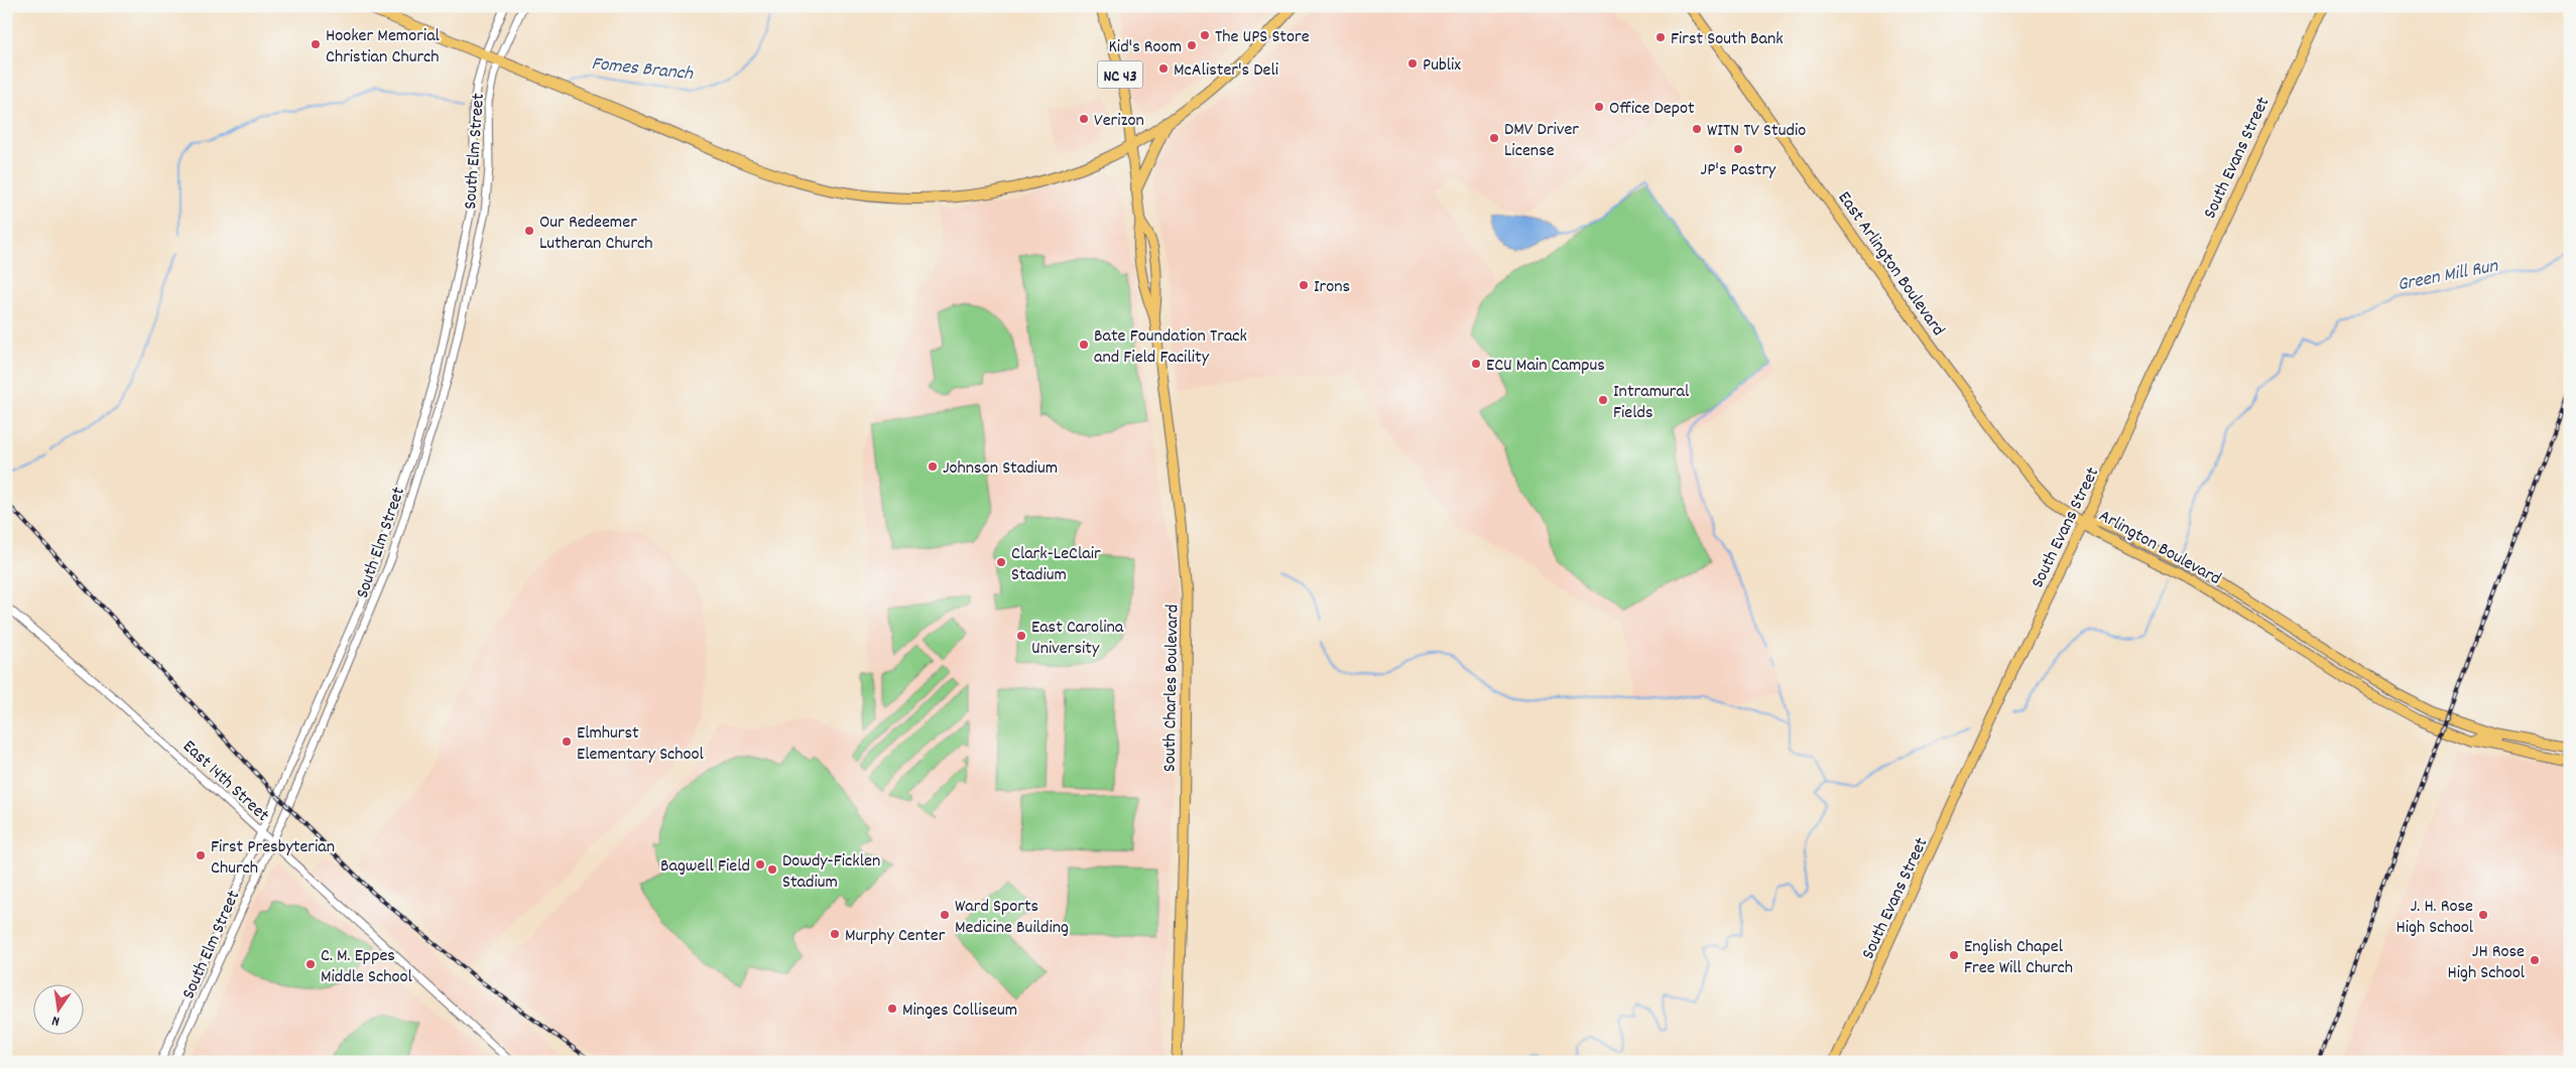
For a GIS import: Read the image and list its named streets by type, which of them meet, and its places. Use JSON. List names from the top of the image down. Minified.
{"streets":{"main road":["NC 43","South Evans Street","East Arlington Boulevard","Arlington Boulevard","South Charles Boulevard"],"street":["South Elm Street","East 14th Street"]},"crossings":[["South Elm Street","East 14th Street"],["South Evans Street","East Arlington Boulevard"],["South Evans Street","Arlington Boulevard"],["East Arlington Boulevard","Arlington Boulevard"]],"water":["Fomes Branch","Green Mill Run"],"places":["The UPS Store","First South Bank","Hooker Memorial Christian Church","Kid's Room","Publix","McAlister's Deli","Office Depot","Verizon","WITN TV Studio","DMV Driver License","JP's Pastry","Our Redeemer Lutheran Church","Irons","Bate Foundation Track and Field Facility","ECU Main Campus","Intramural Fields","Johnson Stadium","Clark-LeClair Stadium","East Carolina University","Elmhurst Elementary School","First Presbyterian Church","Bagwell Field","Dowdy-Ficklen Stadium","Ward Sports Medicine Building","J. H. Rose High School","Murphy Center","English Chapel Free Will Church","JH Rose High School","C. M. Eppes Middle School","Minges Colliseum"],"north":"bottom"}
